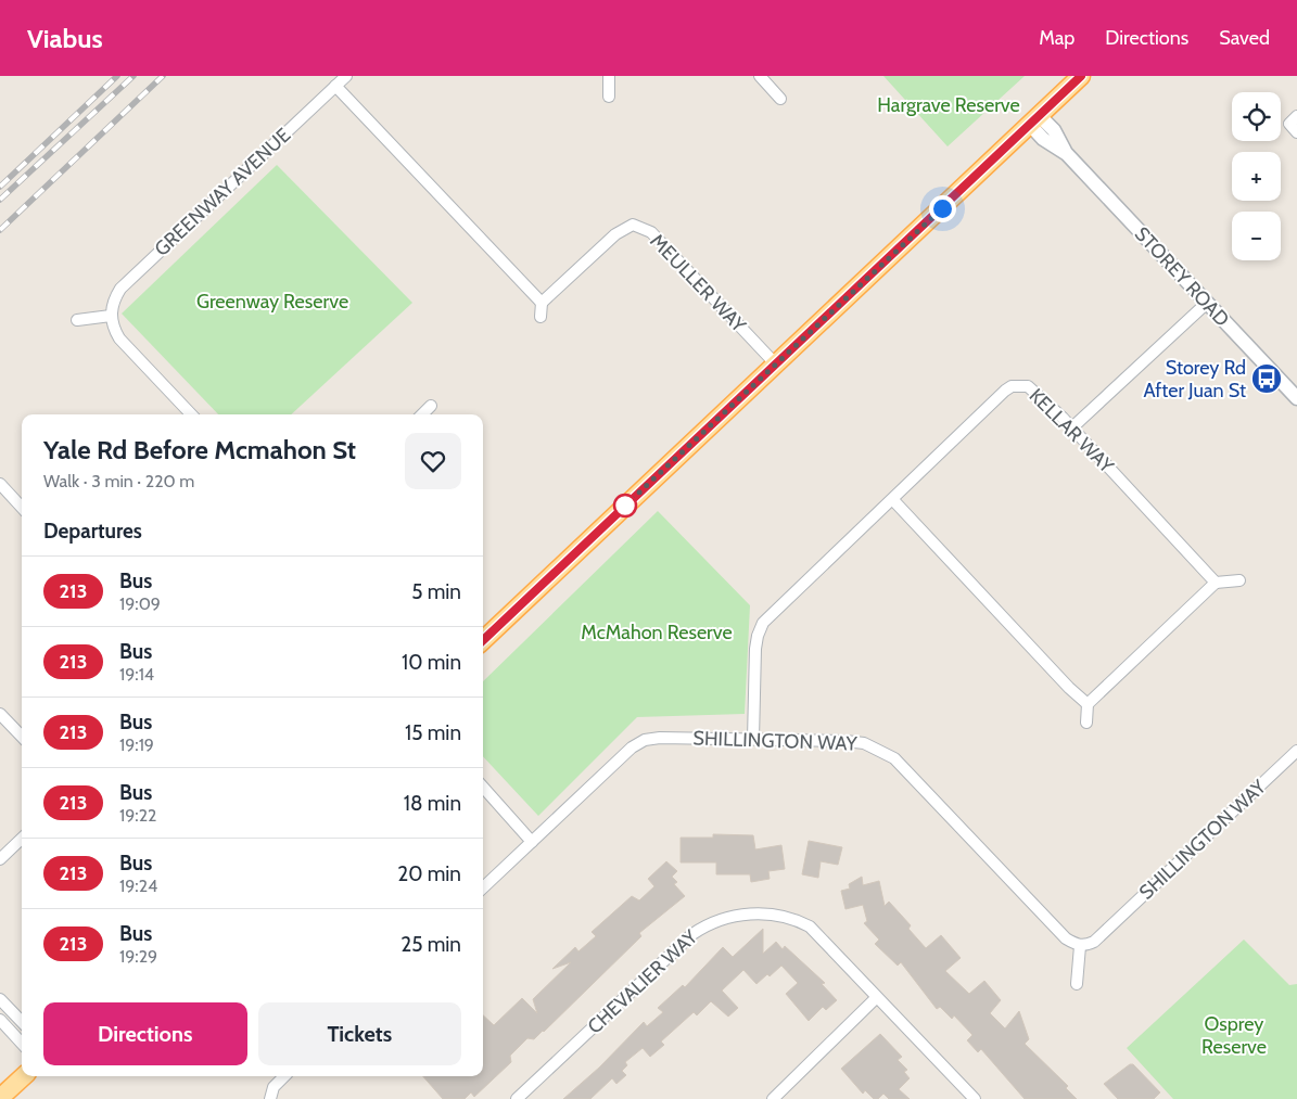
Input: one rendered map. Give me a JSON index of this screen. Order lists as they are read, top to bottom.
{
  "streets": {
    "street": [
      "GREENWAY AVENUE",
      "STOREY ROAD",
      "MEULLER WAY",
      "KELLAR WAY",
      "SHILLINGTON WAY",
      "CHEVALIER WAY"
    ]
  },
  "crossings": [
    ["KELLAR WAY", "SHILLINGTON WAY"]
  ],
  "parks": [
    "Hargrave Reserve",
    "Greenway Reserve",
    "McMahon Reserve",
    "Osprey Reserve"
  ],
  "places": {
    "bus stop": ["Storey Rd After Juan St"]
  },
  "lines": ["bus line 213"],
  "page": {
    "header": "Viabus",
    "nav": ["Map", "Directions", "Saved"],
    "map_buttons": ["+", "−"],
    "heading": [
      ["Yale Rd Before Mcmahon St", "Walk · 3 min · 220 m"],
      "Departures"
    ],
    "list": [
      {
        "mark": "213",
        "name": "Bus",
        "note": "19:09",
        "value": "5 min"
      },
      {
        "mark": "213",
        "name": "Bus",
        "note": "19:14",
        "value": "10 min"
      },
      {
        "mark": "213",
        "name": "Bus",
        "note": "19:19",
        "value": "15 min"
      },
      {
        "mark": "213",
        "name": "Bus",
        "note": "19:22",
        "value": "18 min"
      },
      {
        "mark": "213",
        "name": "Bus",
        "note": "19:24",
        "value": "20 min"
      },
      {
        "mark": "213",
        "name": "Bus",
        "note": "19:29",
        "value": "25 min"
      }
    ],
    "buttons": ["Directions", "Tickets"]
  }
}
